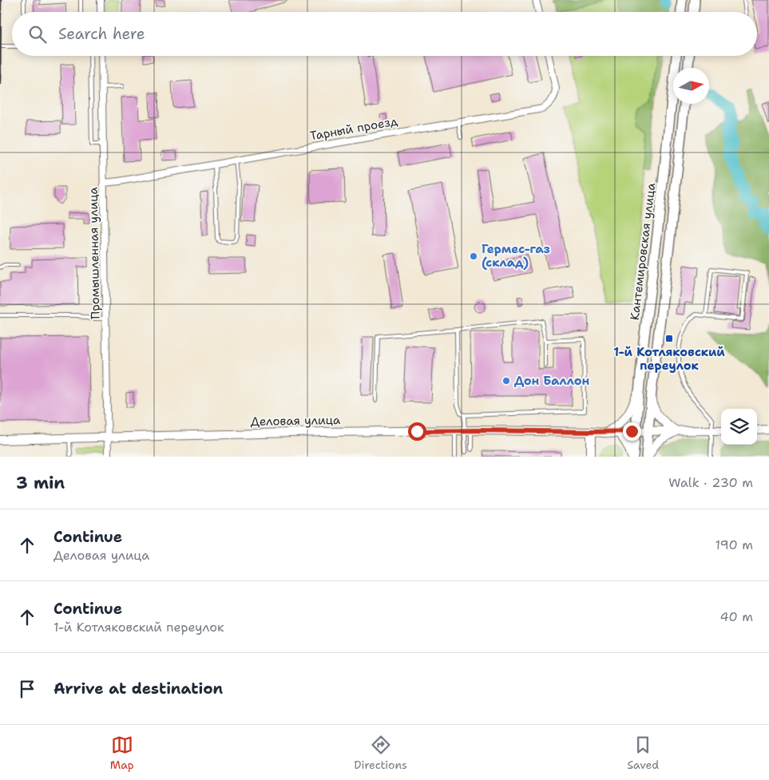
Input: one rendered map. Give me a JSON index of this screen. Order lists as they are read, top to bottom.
{
  "streets": {
    "main road": ["Кантемировская улица"],
    "street": ["Тарный проезд", "Промышленная улица", "Деловая улица"]
  },
  "crossings": [
    ["Тарный проезд", "Промышленная улица"],
    ["Промышленная улица", "Деловая улица"]
  ],
  "places": {
    "other": ["Гермес-газ (склад)", "Дон Баллон"],
    "transit": ["1-й Котляковский переулок"]
  },
  "north": "right",
  "page": {
    "search": "Search here",
    "heading": ["3 min", "Walk · 230 m"],
    "list": [
      ["Continue", "Деловая улица", "190 m"],
      ["Continue", "1-й Котляковский переулок", "40 m"],
      "Arrive at destination"
    ],
    "nav": ["Map", "Directions", "Saved"]
  }
}
